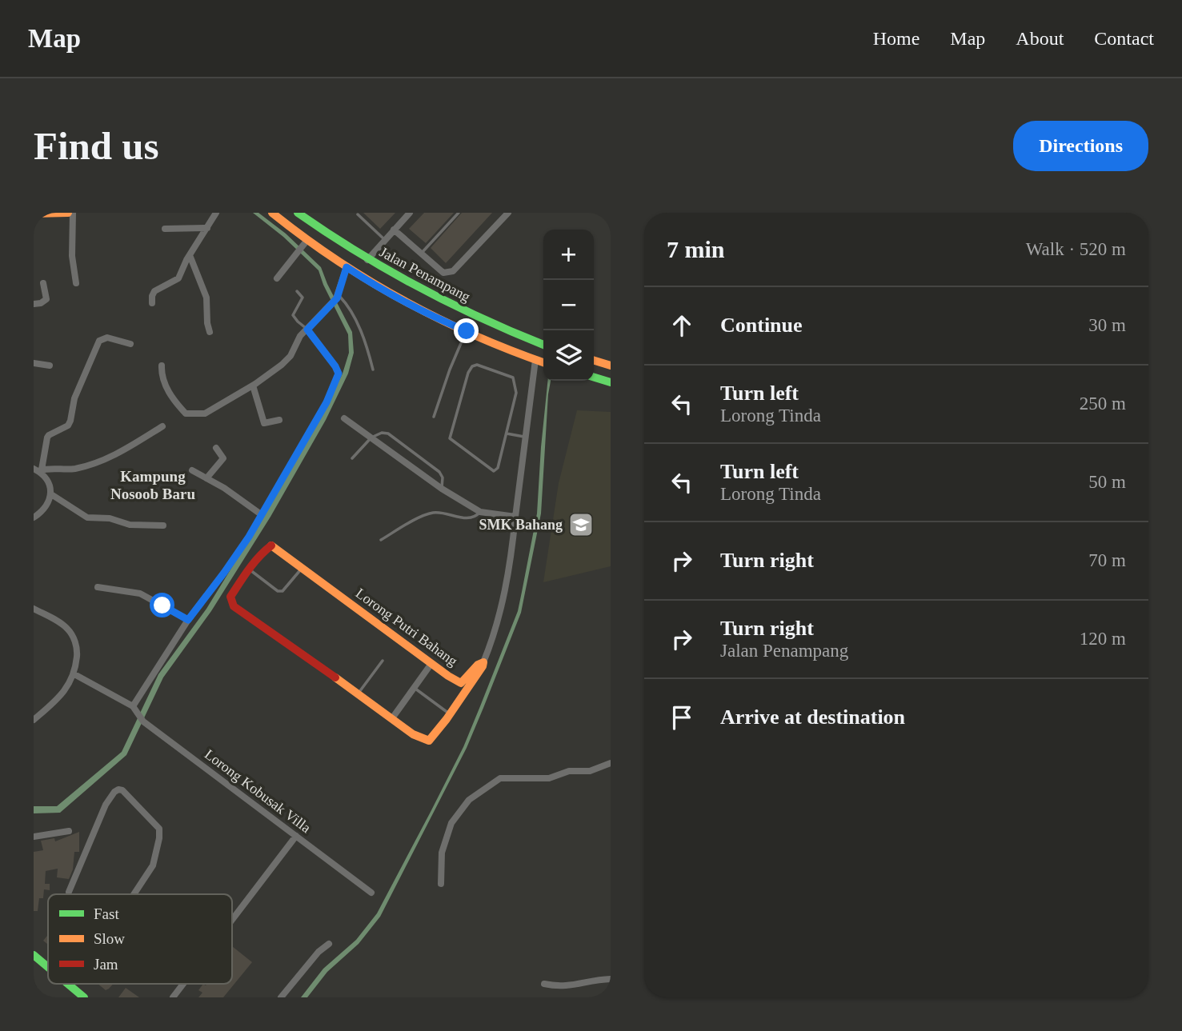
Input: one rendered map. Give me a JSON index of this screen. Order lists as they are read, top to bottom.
{
  "streets": {
    "main road": ["Jalan Penampang", "Lorong Putri Bahang"],
    "street": ["Lorong Kobusak Villa"]
  },
  "districts": ["Kampung Nosoob Baru"],
  "places": {
    "school or university": ["SMK Bahang"]
  },
  "legend": ["Fast", "Slow", "Jam"],
  "page": {
    "header": "Map",
    "nav": [
      "Home",
      "Map",
      "About",
      "Contact"
    ],
    "buttons": "Directions",
    "title": "Find us",
    "heading": ["7 min", "Walk · 520 m"],
    "map_buttons": ["+", "−"],
    "list": [
      ["Continue", "30 m"],
      ["Turn left", "Lorong Tinda", "250 m"],
      ["Turn left", "Lorong Tinda", "50 m"],
      ["Turn right", "70 m"],
      ["Turn right", "Jalan Penampang", "120 m"],
      "Arrive at destination"
    ]
  }
}
